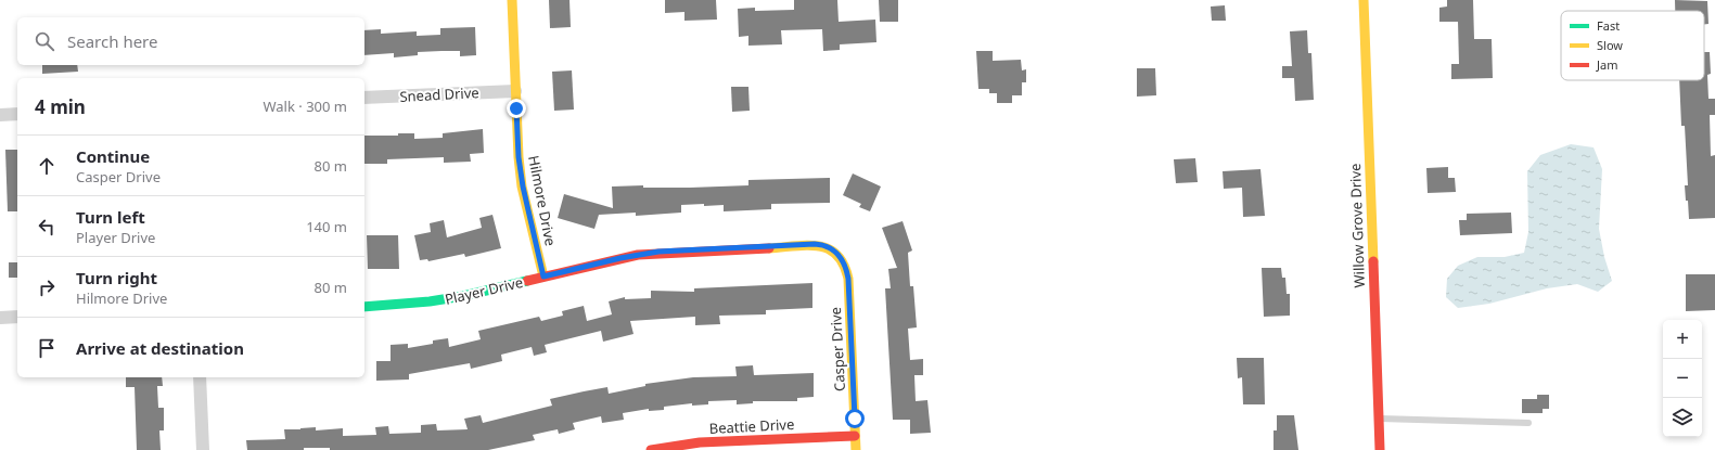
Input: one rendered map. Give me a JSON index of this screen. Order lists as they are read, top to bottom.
{
  "streets": {
    "street": [
      "Snead Drive",
      "Hilmore Drive",
      "Willow Grove Drive",
      "Player Drive",
      "Casper Drive",
      "Beattie Drive"
    ]
  },
  "crossings": [
    ["Snead Drive", "Hilmore Drive"],
    ["Hilmore Drive", "Player Drive"],
    ["Player Drive", "Casper Drive"],
    ["Casper Drive", "Beattie Drive"]
  ],
  "legend": ["Fast", "Slow", "Jam"],
  "page": {
    "search": "Search here",
    "heading": ["4 min", "Walk · 300 m"],
    "list": [
      ["Continue", "Casper Drive", "80 m"],
      ["Turn left", "Player Drive", "140 m"],
      ["Turn right", "Hilmore Drive", "80 m"],
      "Arrive at destination"
    ],
    "map_buttons": ["+", "−"]
  }
}
